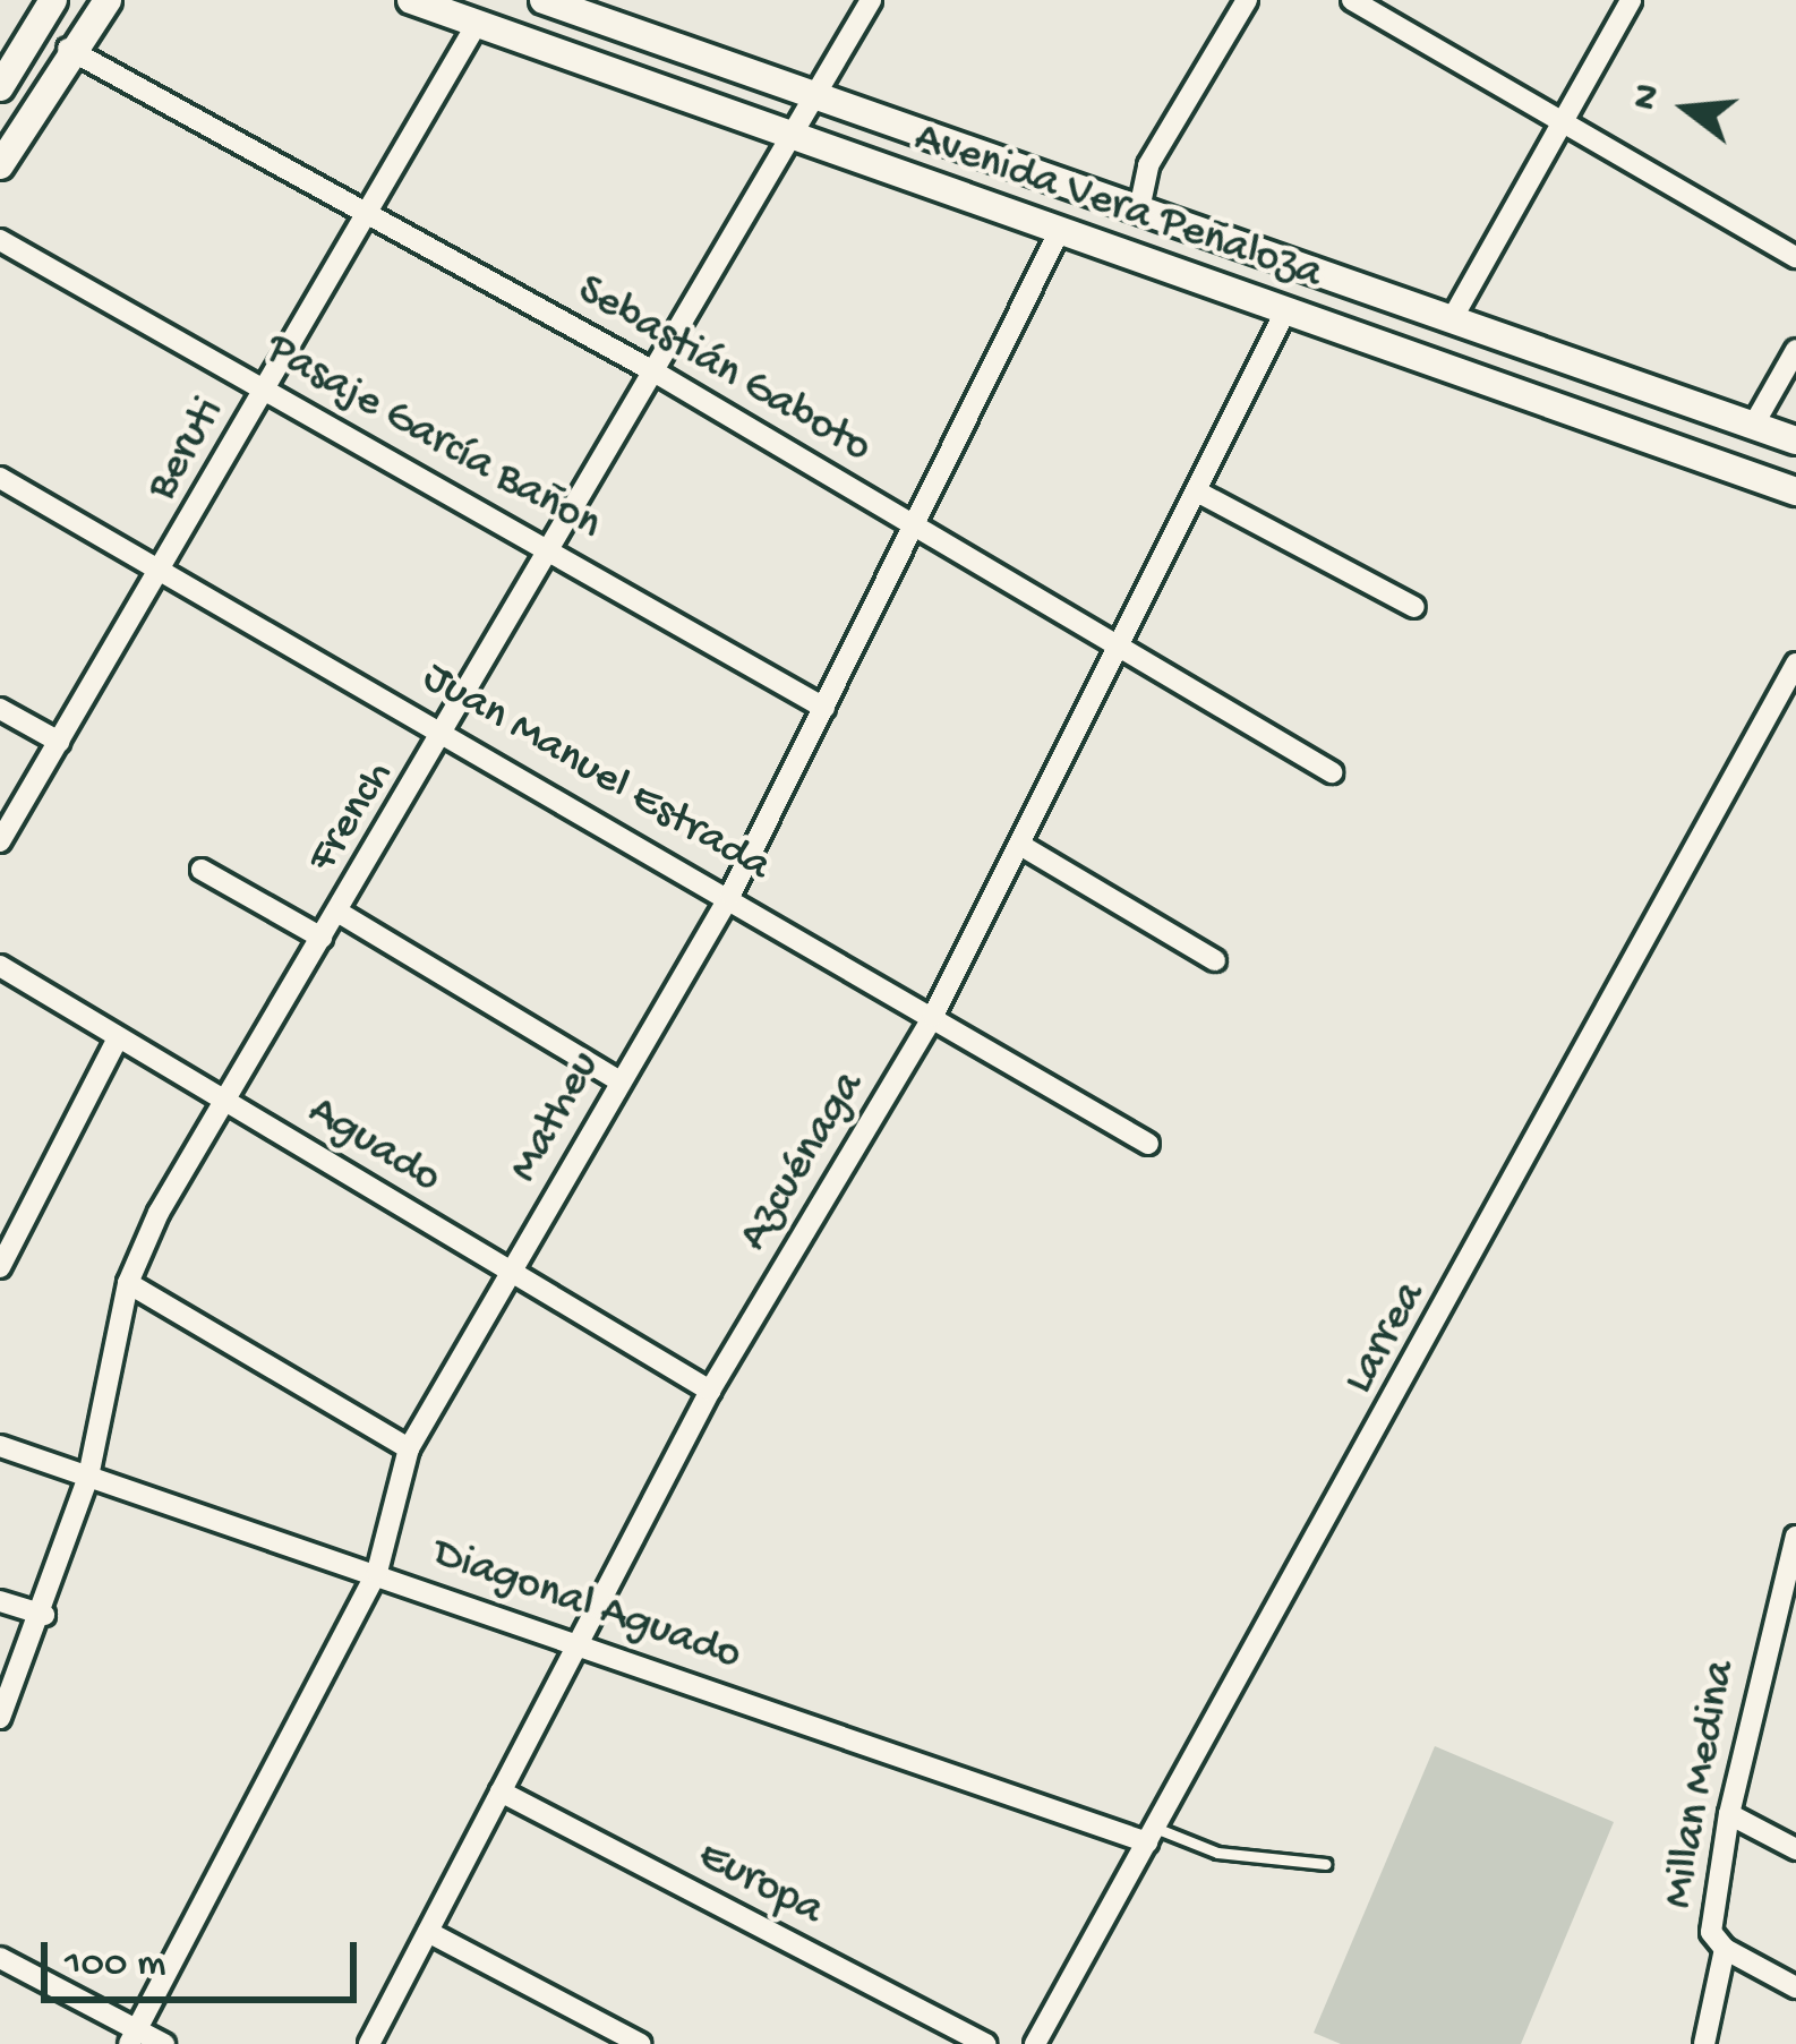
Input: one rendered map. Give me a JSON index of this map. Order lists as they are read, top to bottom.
{
  "streets": {
    "main road": ["Avenida Vera Peñaloza"],
    "street": [
      "Sebastián Gaboto",
      "Pasaje García Bañon",
      "Beruti",
      "Juan Manuel Estrada",
      "French",
      "Matheu",
      "Aguado",
      "Azcuénaga",
      "Larrea",
      "Diagonal Aguado",
      "Millan Medina",
      "Europa"
    ]
  },
  "crossings": [
    ["Avenida Vera Peñaloza", "Beruti"],
    ["Avenida Vera Peñaloza", "French"],
    ["Avenida Vera Peñaloza", "Matheu"],
    ["Avenida Vera Peñaloza", "Azcuénaga"],
    ["Sebastián Gaboto", "Beruti"],
    ["Sebastián Gaboto", "French"],
    ["Sebastián Gaboto", "Matheu"],
    ["Sebastián Gaboto", "Azcuénaga"],
    ["Pasaje García Bañon", "Beruti"],
    ["Pasaje García Bañon", "French"],
    ["Pasaje García Bañon", "Matheu"],
    ["Beruti", "Juan Manuel Estrada"],
    ["Juan Manuel Estrada", "French"],
    ["Juan Manuel Estrada", "Matheu"],
    ["Juan Manuel Estrada", "Azcuénaga"],
    ["French", "Aguado"],
    ["French", "Diagonal Aguado"],
    ["Matheu", "Aguado"],
    ["Matheu", "Diagonal Aguado"],
    ["Aguado", "Azcuénaga"],
    ["Azcuénaga", "Diagonal Aguado"],
    ["Azcuénaga", "Europa"],
    ["Larrea", "Diagonal Aguado"]
  ],
  "scale_bar": "100 m",
  "north": "left"
}
